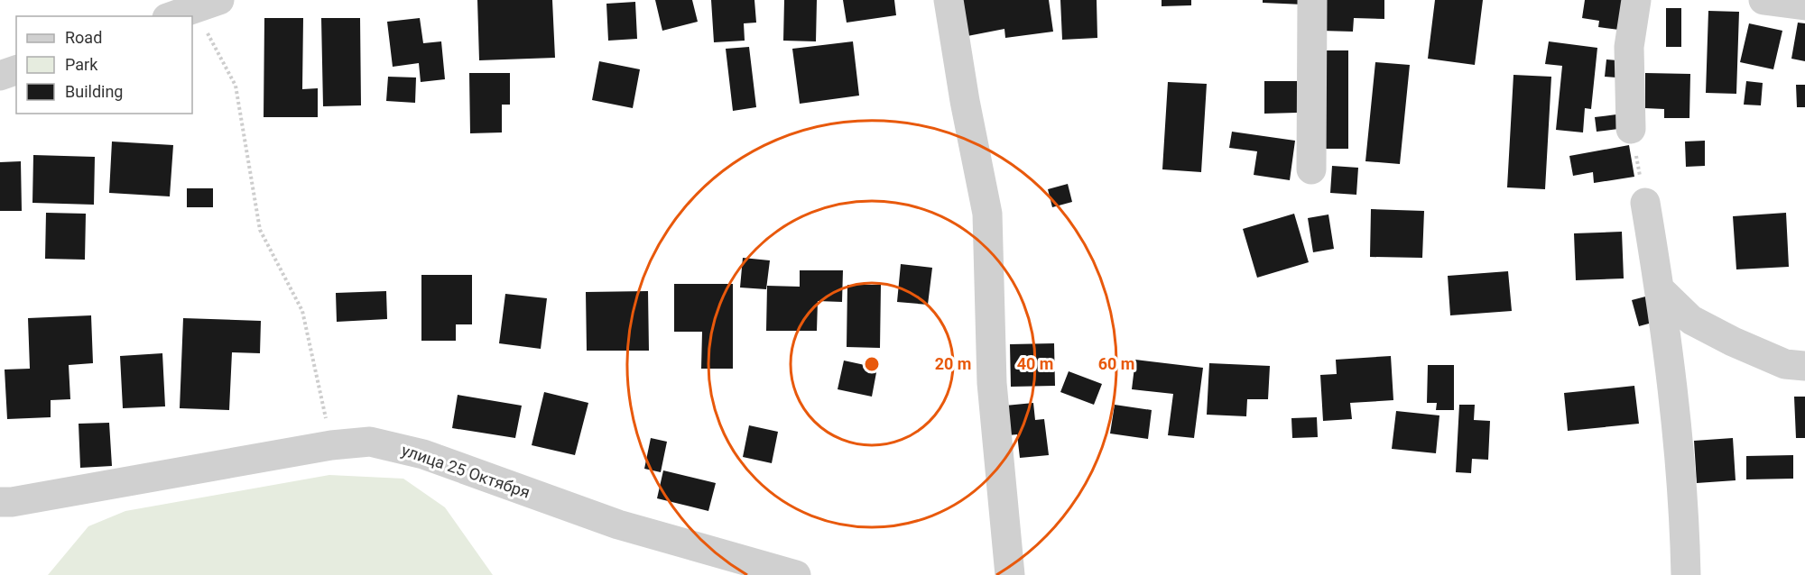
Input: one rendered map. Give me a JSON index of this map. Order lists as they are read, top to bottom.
{
  "streets": {
    "street": ["улица 25 Октября"]
  },
  "legend": ["Road", "Park", "Building"],
  "rings": ["20 m", "40 m", "60 m"]
}
